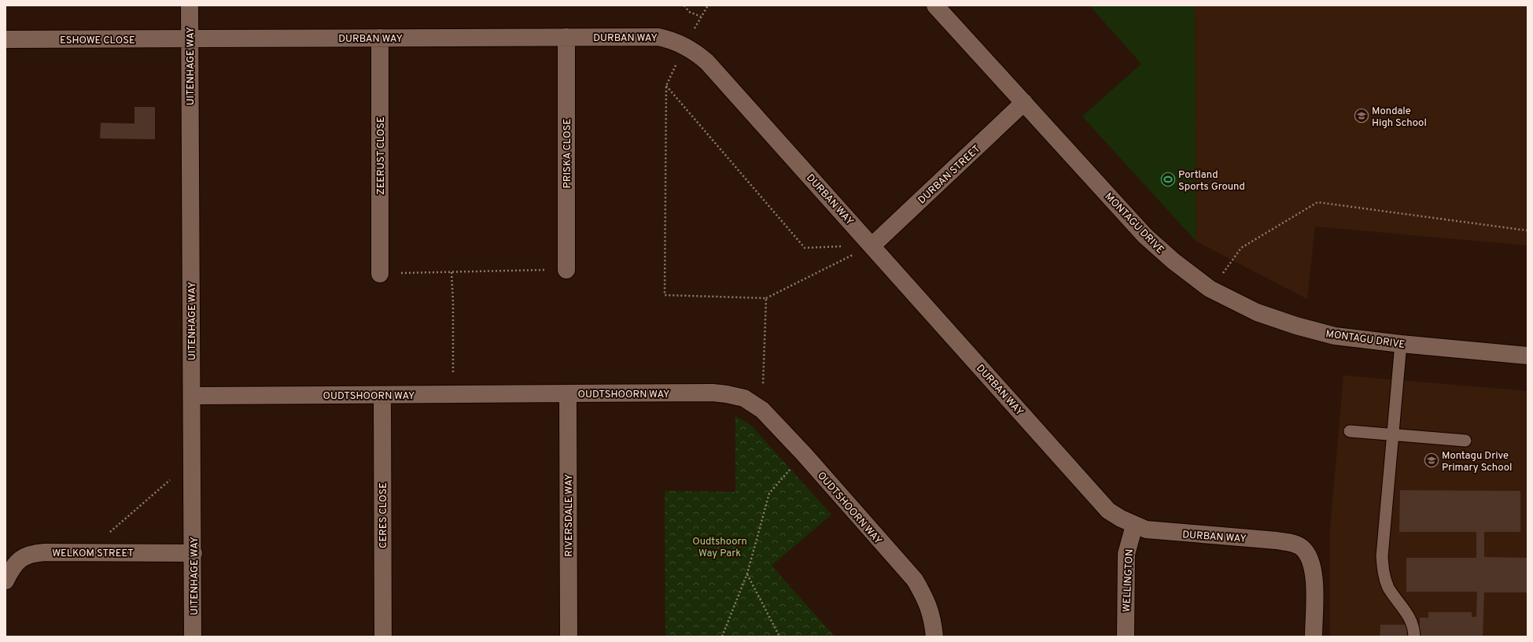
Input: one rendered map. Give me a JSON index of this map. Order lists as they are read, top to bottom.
{
  "streets": {
    "street": [
      "DURBAN WAY",
      "ESHOWE CLOSE",
      "UITENHAGE WAY",
      "PRISKA CLOSE",
      "ZEERUST CLOSE",
      "DURBAN STREET",
      "MONTAGU DRIVE",
      "OUDTSHOORN WAY",
      "CERES CLOSE",
      "RIVERSDALE WAY",
      "WELKOM STREET",
      "WELLINGTON"
    ]
  },
  "crossings": [
    ["DURBAN WAY", "ESHOWE CLOSE"],
    ["DURBAN WAY", "UITENHAGE WAY"],
    ["DURBAN WAY", "PRISKA CLOSE"],
    ["DURBAN WAY", "ZEERUST CLOSE"],
    ["DURBAN WAY", "DURBAN STREET"],
    ["DURBAN WAY", "WELLINGTON"],
    ["ESHOWE CLOSE", "UITENHAGE WAY"],
    ["UITENHAGE WAY", "OUDTSHOORN WAY"],
    ["UITENHAGE WAY", "WELKOM STREET"],
    ["DURBAN STREET", "MONTAGU DRIVE"],
    ["OUDTSHOORN WAY", "CERES CLOSE"],
    ["OUDTSHOORN WAY", "RIVERSDALE WAY"]
  ],
  "parks": ["Oudtshoorn Way Park"],
  "places": {
    "school or university": ["Mondale High School", "Montagu Drive Primary School"],
    "sports": ["Portland Sports Ground"]
  }
}
